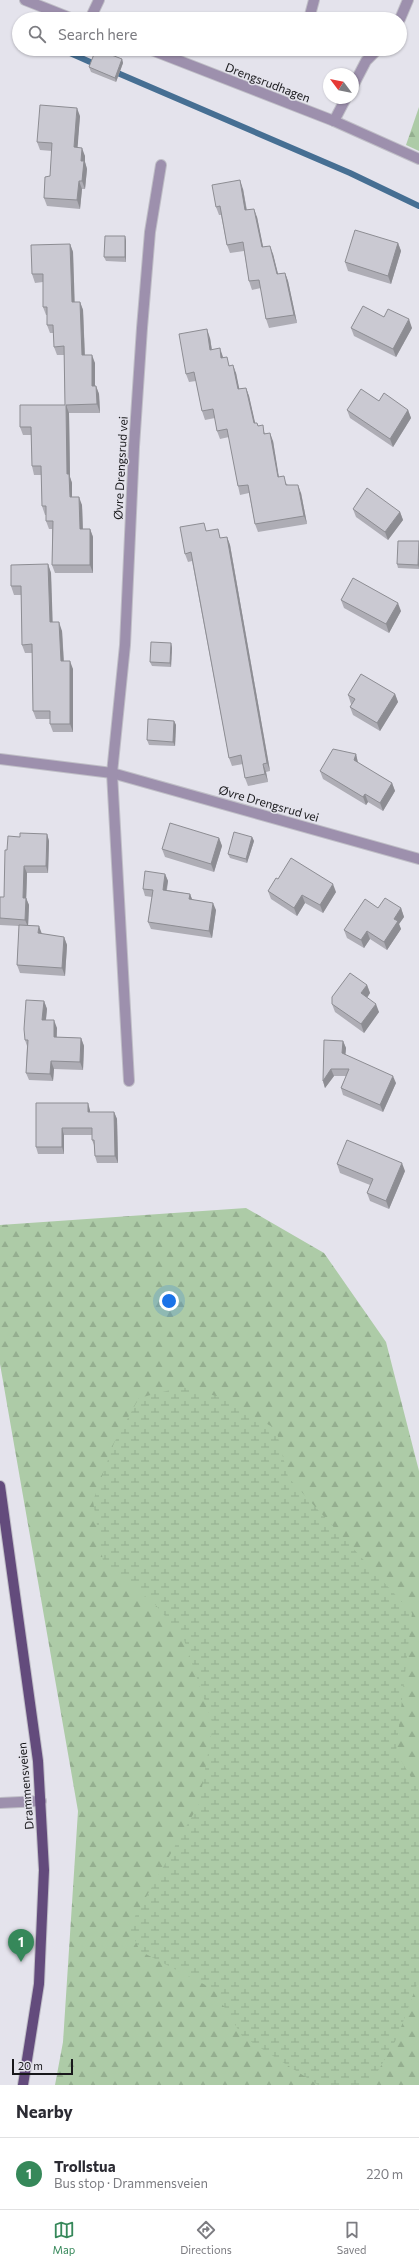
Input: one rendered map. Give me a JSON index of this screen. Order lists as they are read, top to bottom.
{
  "streets": {
    "main road": ["Drammensveien"],
    "street": ["Drengsrudhagen", "Øvre Drengsrud vei"]
  },
  "scale_bar": "20 m",
  "north": "top left",
  "page": {
    "search": "Search here",
    "pins": "1",
    "scale": "20 m",
    "heading": "Nearby",
    "list": [
      {
        "mark": "1",
        "name": "Trollstua",
        "note": "Bus stop · Drammensveien",
        "value": "220 m"
      }
    ],
    "nav": ["Map", "Directions", "Saved"]
  }
}
